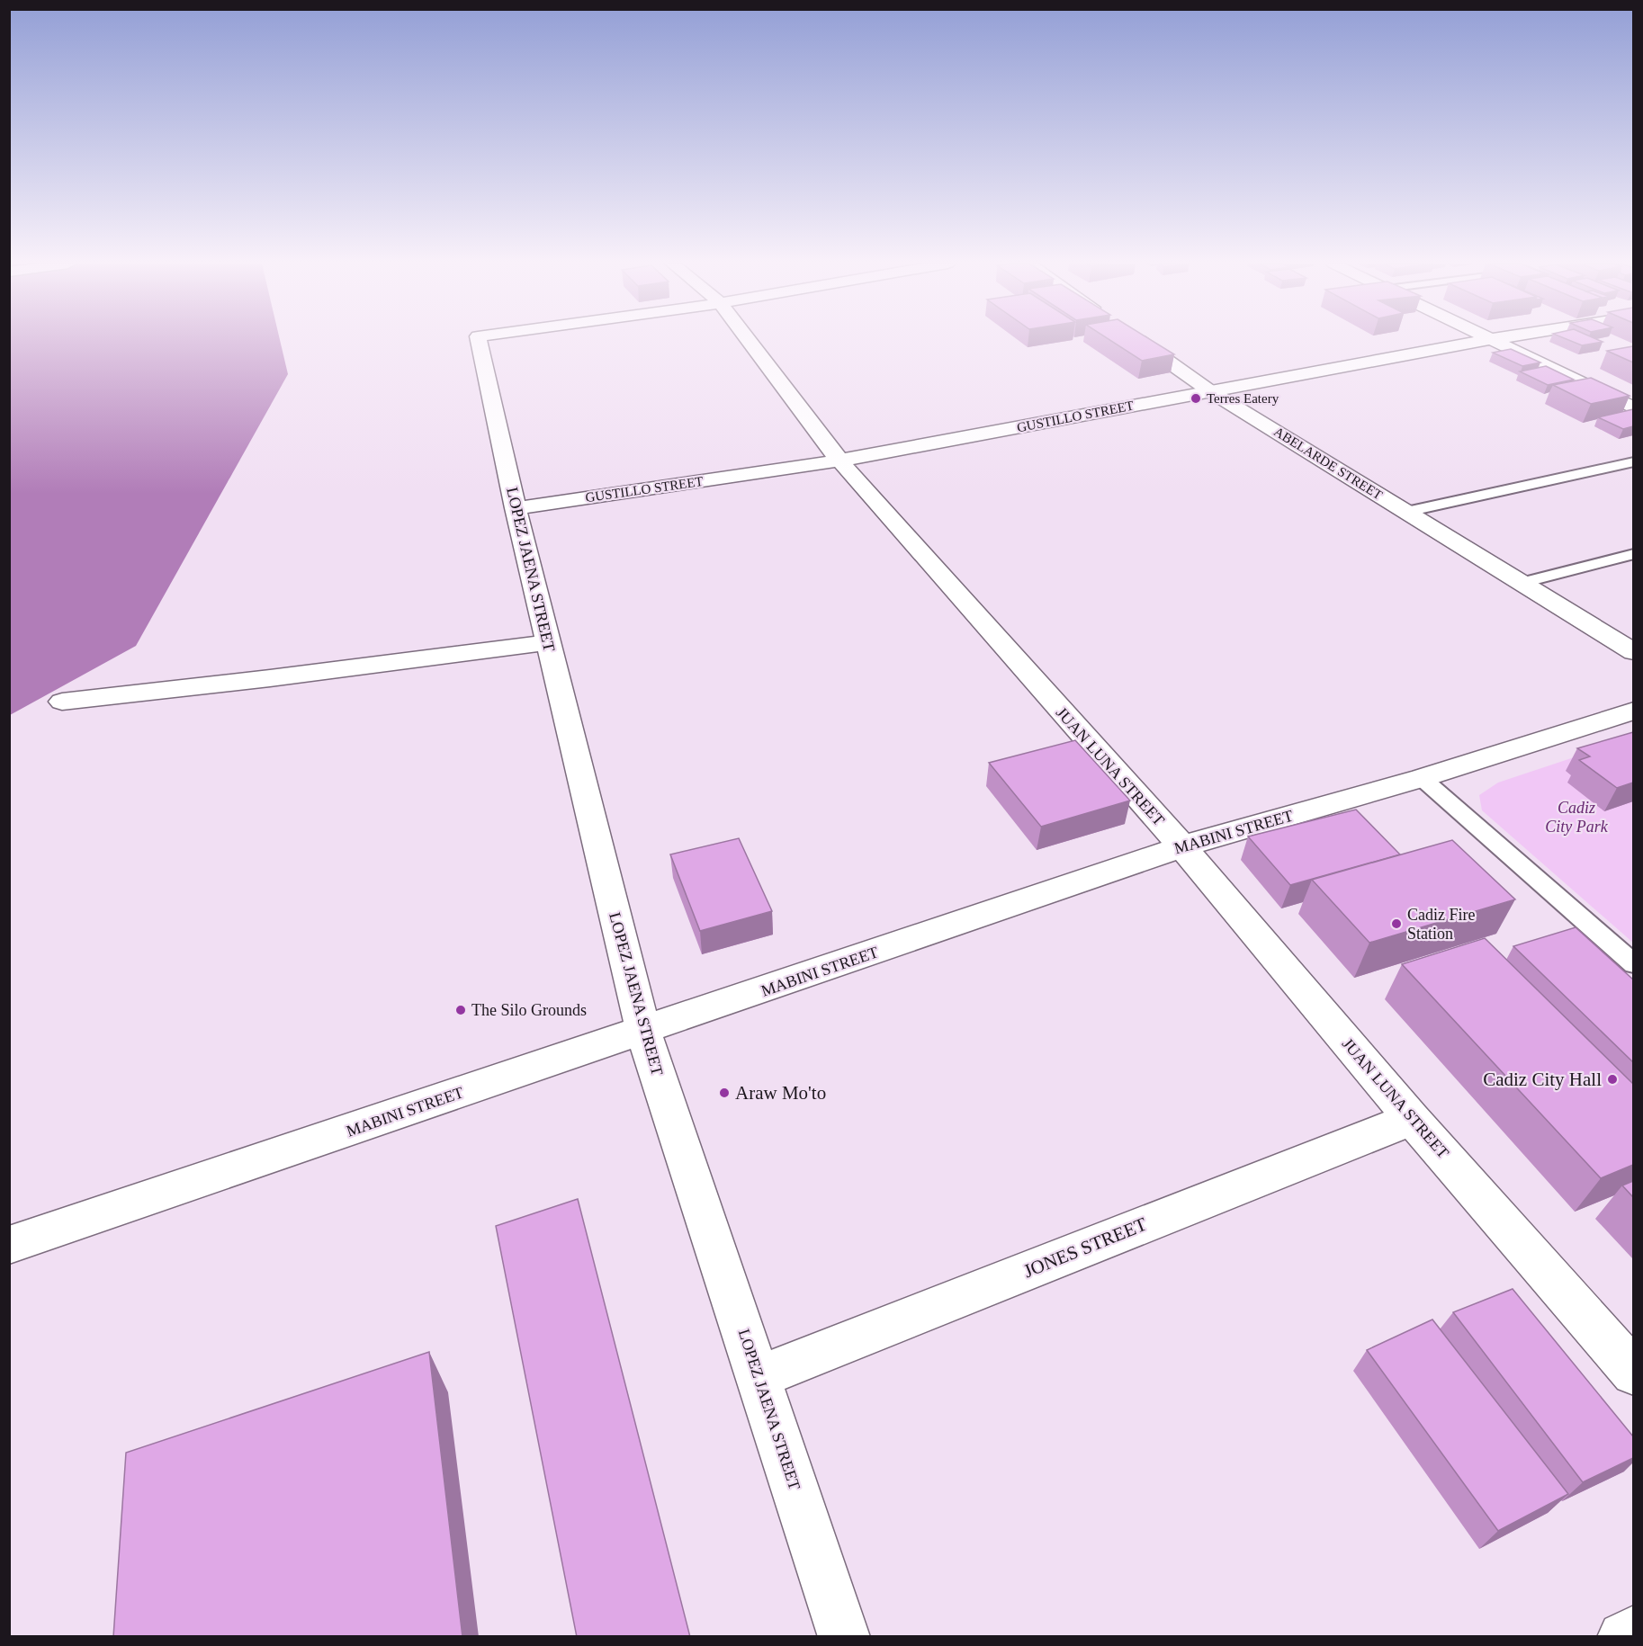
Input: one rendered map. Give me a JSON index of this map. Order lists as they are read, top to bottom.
{
  "streets": {
    "street": [
      "GUSTILLO STREET",
      "ABELARDE STREET",
      "LOPEZ JAENA STREET",
      "JUAN LUNA STREET",
      "MABINI STREET",
      "JONES STREET"
    ]
  },
  "crossings": [
    ["GUSTILLO STREET", "ABELARDE STREET"],
    ["GUSTILLO STREET", "LOPEZ JAENA STREET"],
    ["GUSTILLO STREET", "JUAN LUNA STREET"],
    ["LOPEZ JAENA STREET", "MABINI STREET"],
    ["LOPEZ JAENA STREET", "JONES STREET"],
    ["JUAN LUNA STREET", "MABINI STREET"],
    ["JUAN LUNA STREET", "JONES STREET"]
  ],
  "parks": ["Cadiz City Park"],
  "places": [
    "Terres Eatery",
    "Cadiz Fire Station",
    "The Silo Grounds",
    "Cadiz City Hall",
    "Araw Mo'to"
  ]
}
